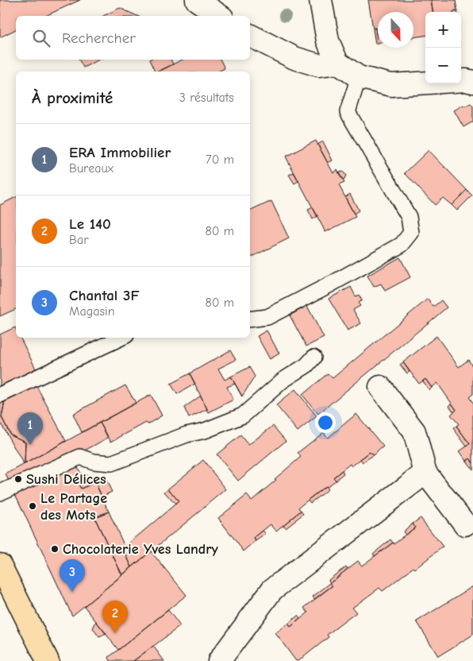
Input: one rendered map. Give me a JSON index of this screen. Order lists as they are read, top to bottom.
{
  "places": ["Sushi Délices", "Le Partage des Mots", "Chocolaterie Yves Landry"],
  "north": "bottom",
  "page": {
    "map_buttons": ["+", "−"],
    "search": "Rechercher",
    "heading": ["À proximité", "3 résultats"],
    "list": [
      {
        "mark": "1",
        "name": "ERA Immobilier",
        "note": "Bureaux",
        "value": "70 m"
      },
      {
        "mark": "2",
        "name": "Le 140",
        "note": "Bar",
        "value": "80 m"
      },
      {
        "mark": "3",
        "name": "Chantal 3F",
        "note": "Magasin",
        "value": "80 m"
      }
    ],
    "pins": ["1", "3", "2"]
  }
}
